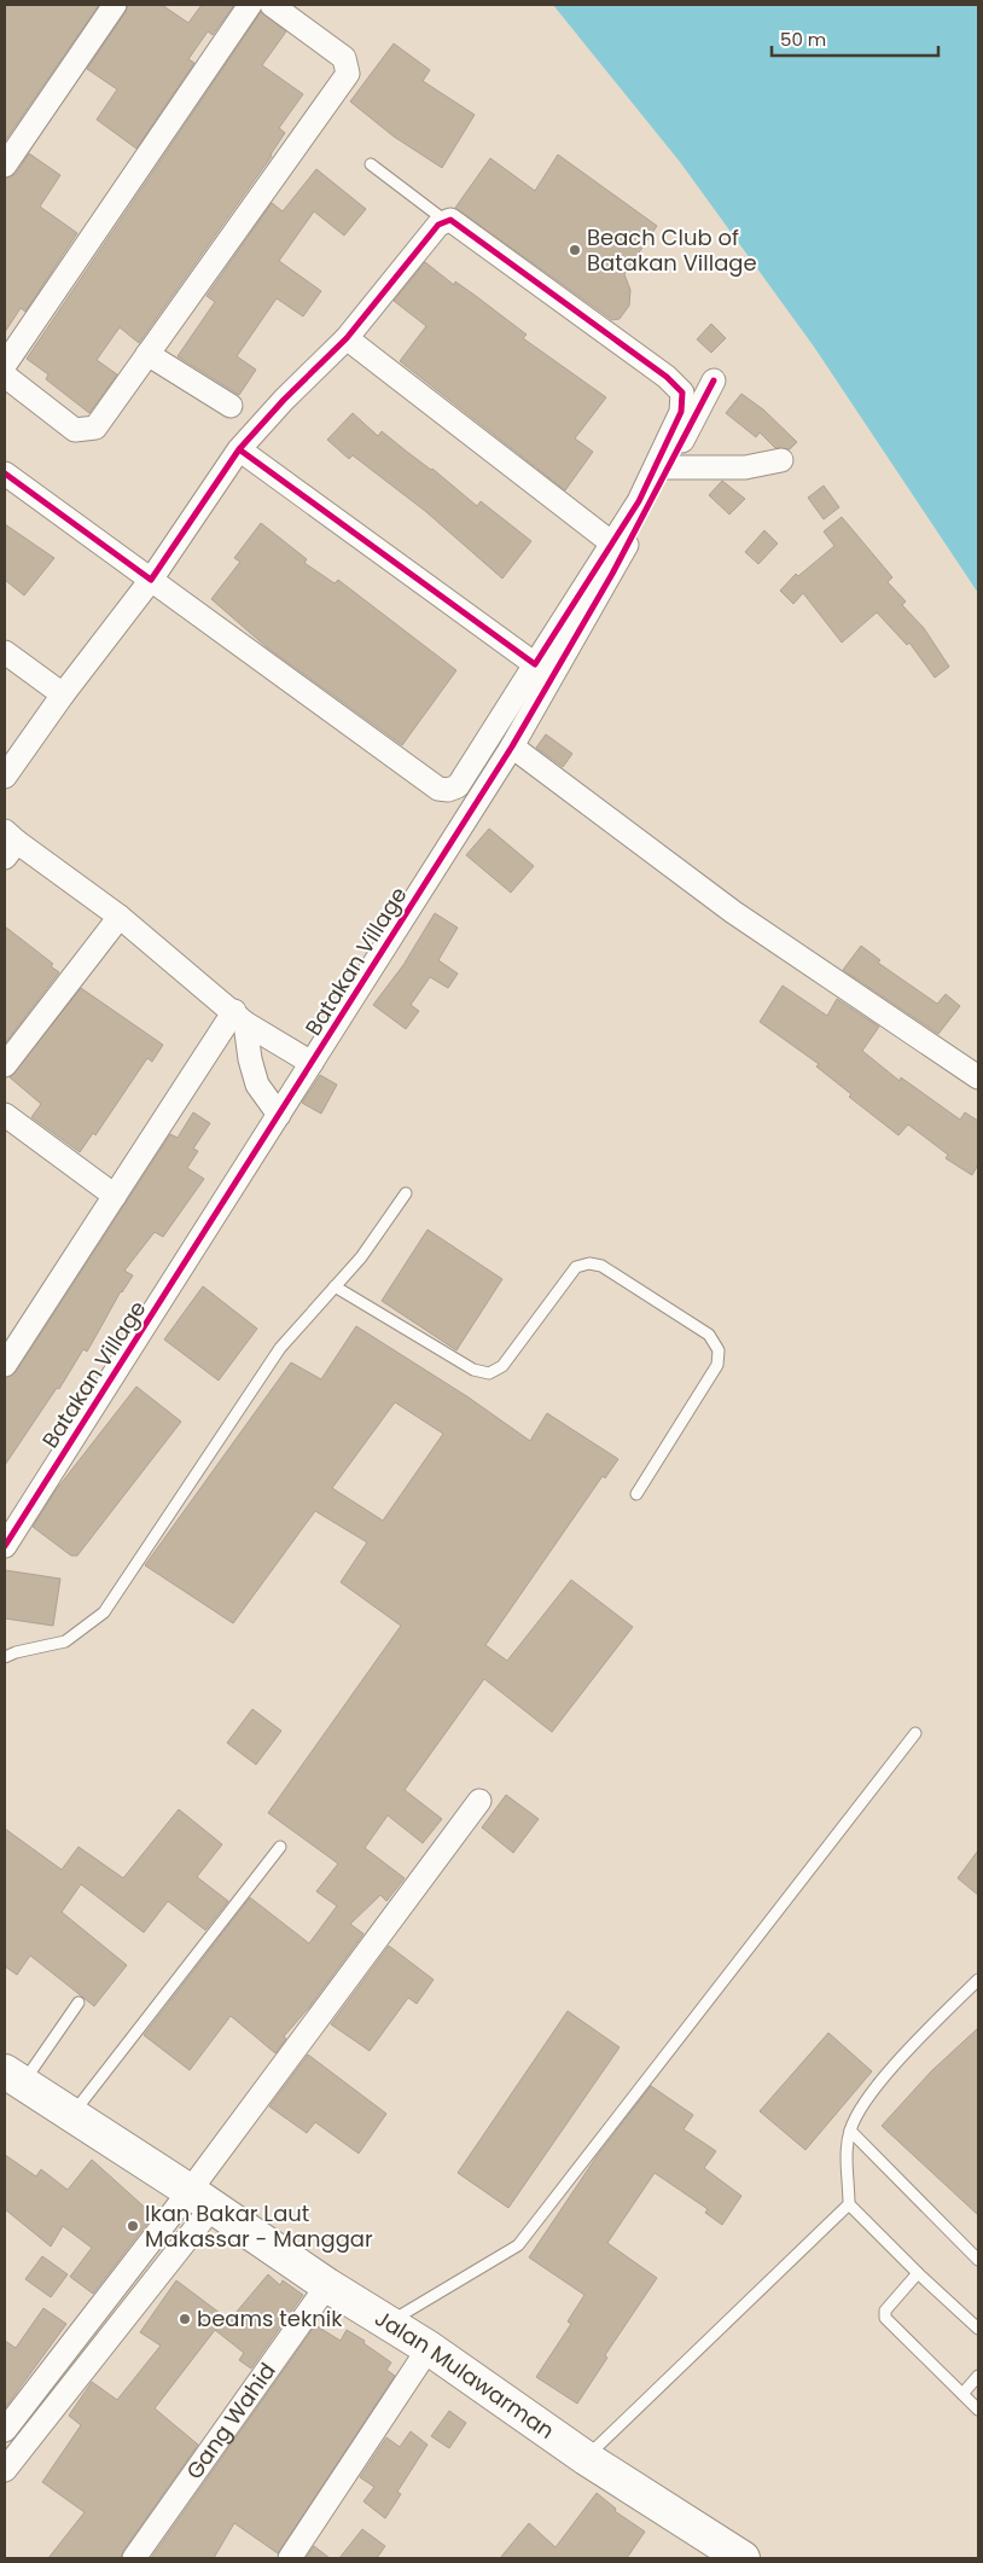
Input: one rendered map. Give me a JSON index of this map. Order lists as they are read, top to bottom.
{
  "streets": {
    "main road": ["Jalan Mulawarman"],
    "street": ["Batakan Village", "Gang Wahid"]
  },
  "crossings": [
    ["Jalan Mulawarman", "Gang Wahid"]
  ],
  "places": ["Beach Club of Batakan Village", "Ikan Bakar Laut Makassar - Manggar", "beams teknik"],
  "scale_bar": "50 m"
}
